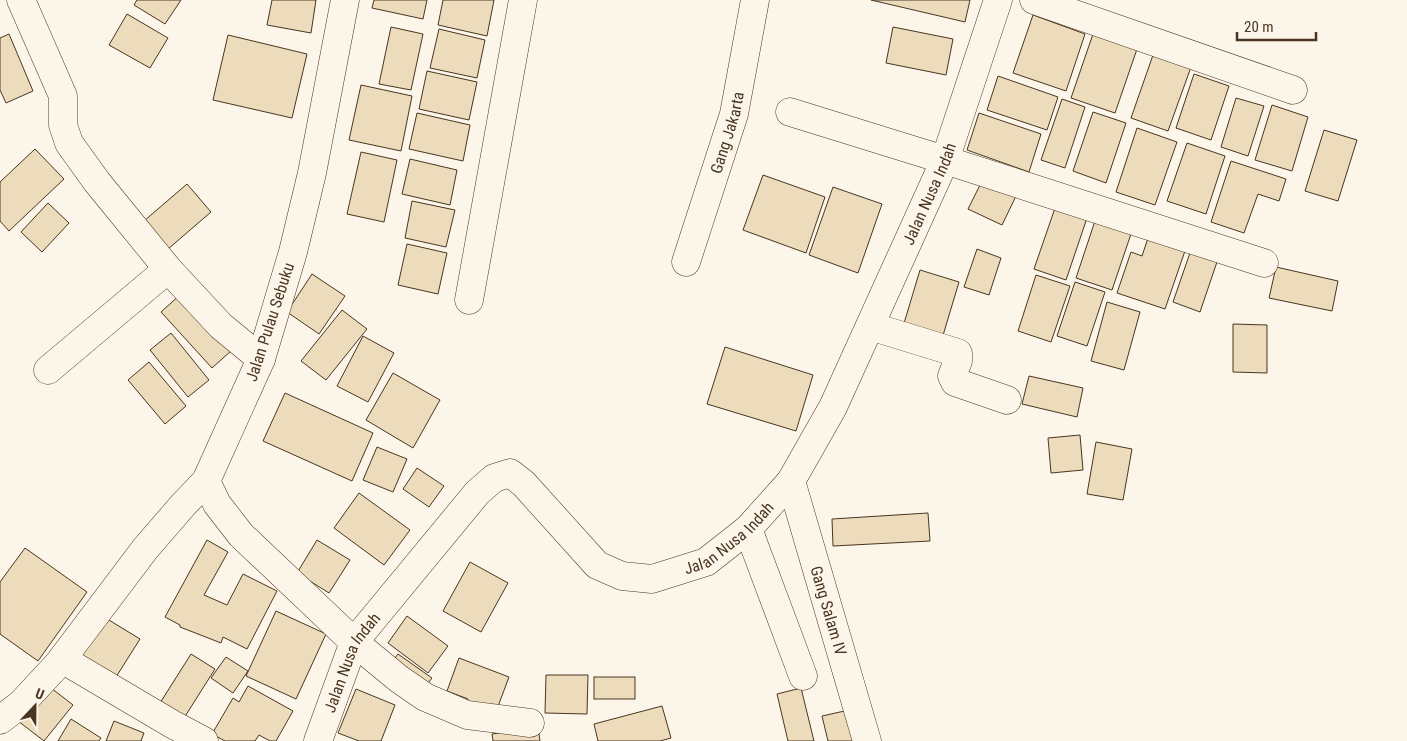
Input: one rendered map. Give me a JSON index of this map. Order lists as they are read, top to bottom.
{
  "streets": {
    "street": [
      "Gang Jakarta",
      "Jalan Nusa Indah",
      "Jalan Pulau Sebuku",
      "Gang Salam IV"
    ]
  },
  "crossings": [
    ["Jalan Nusa Indah", "Gang Salam IV"]
  ],
  "scale_bar": "20 m",
  "north": "top"
}
